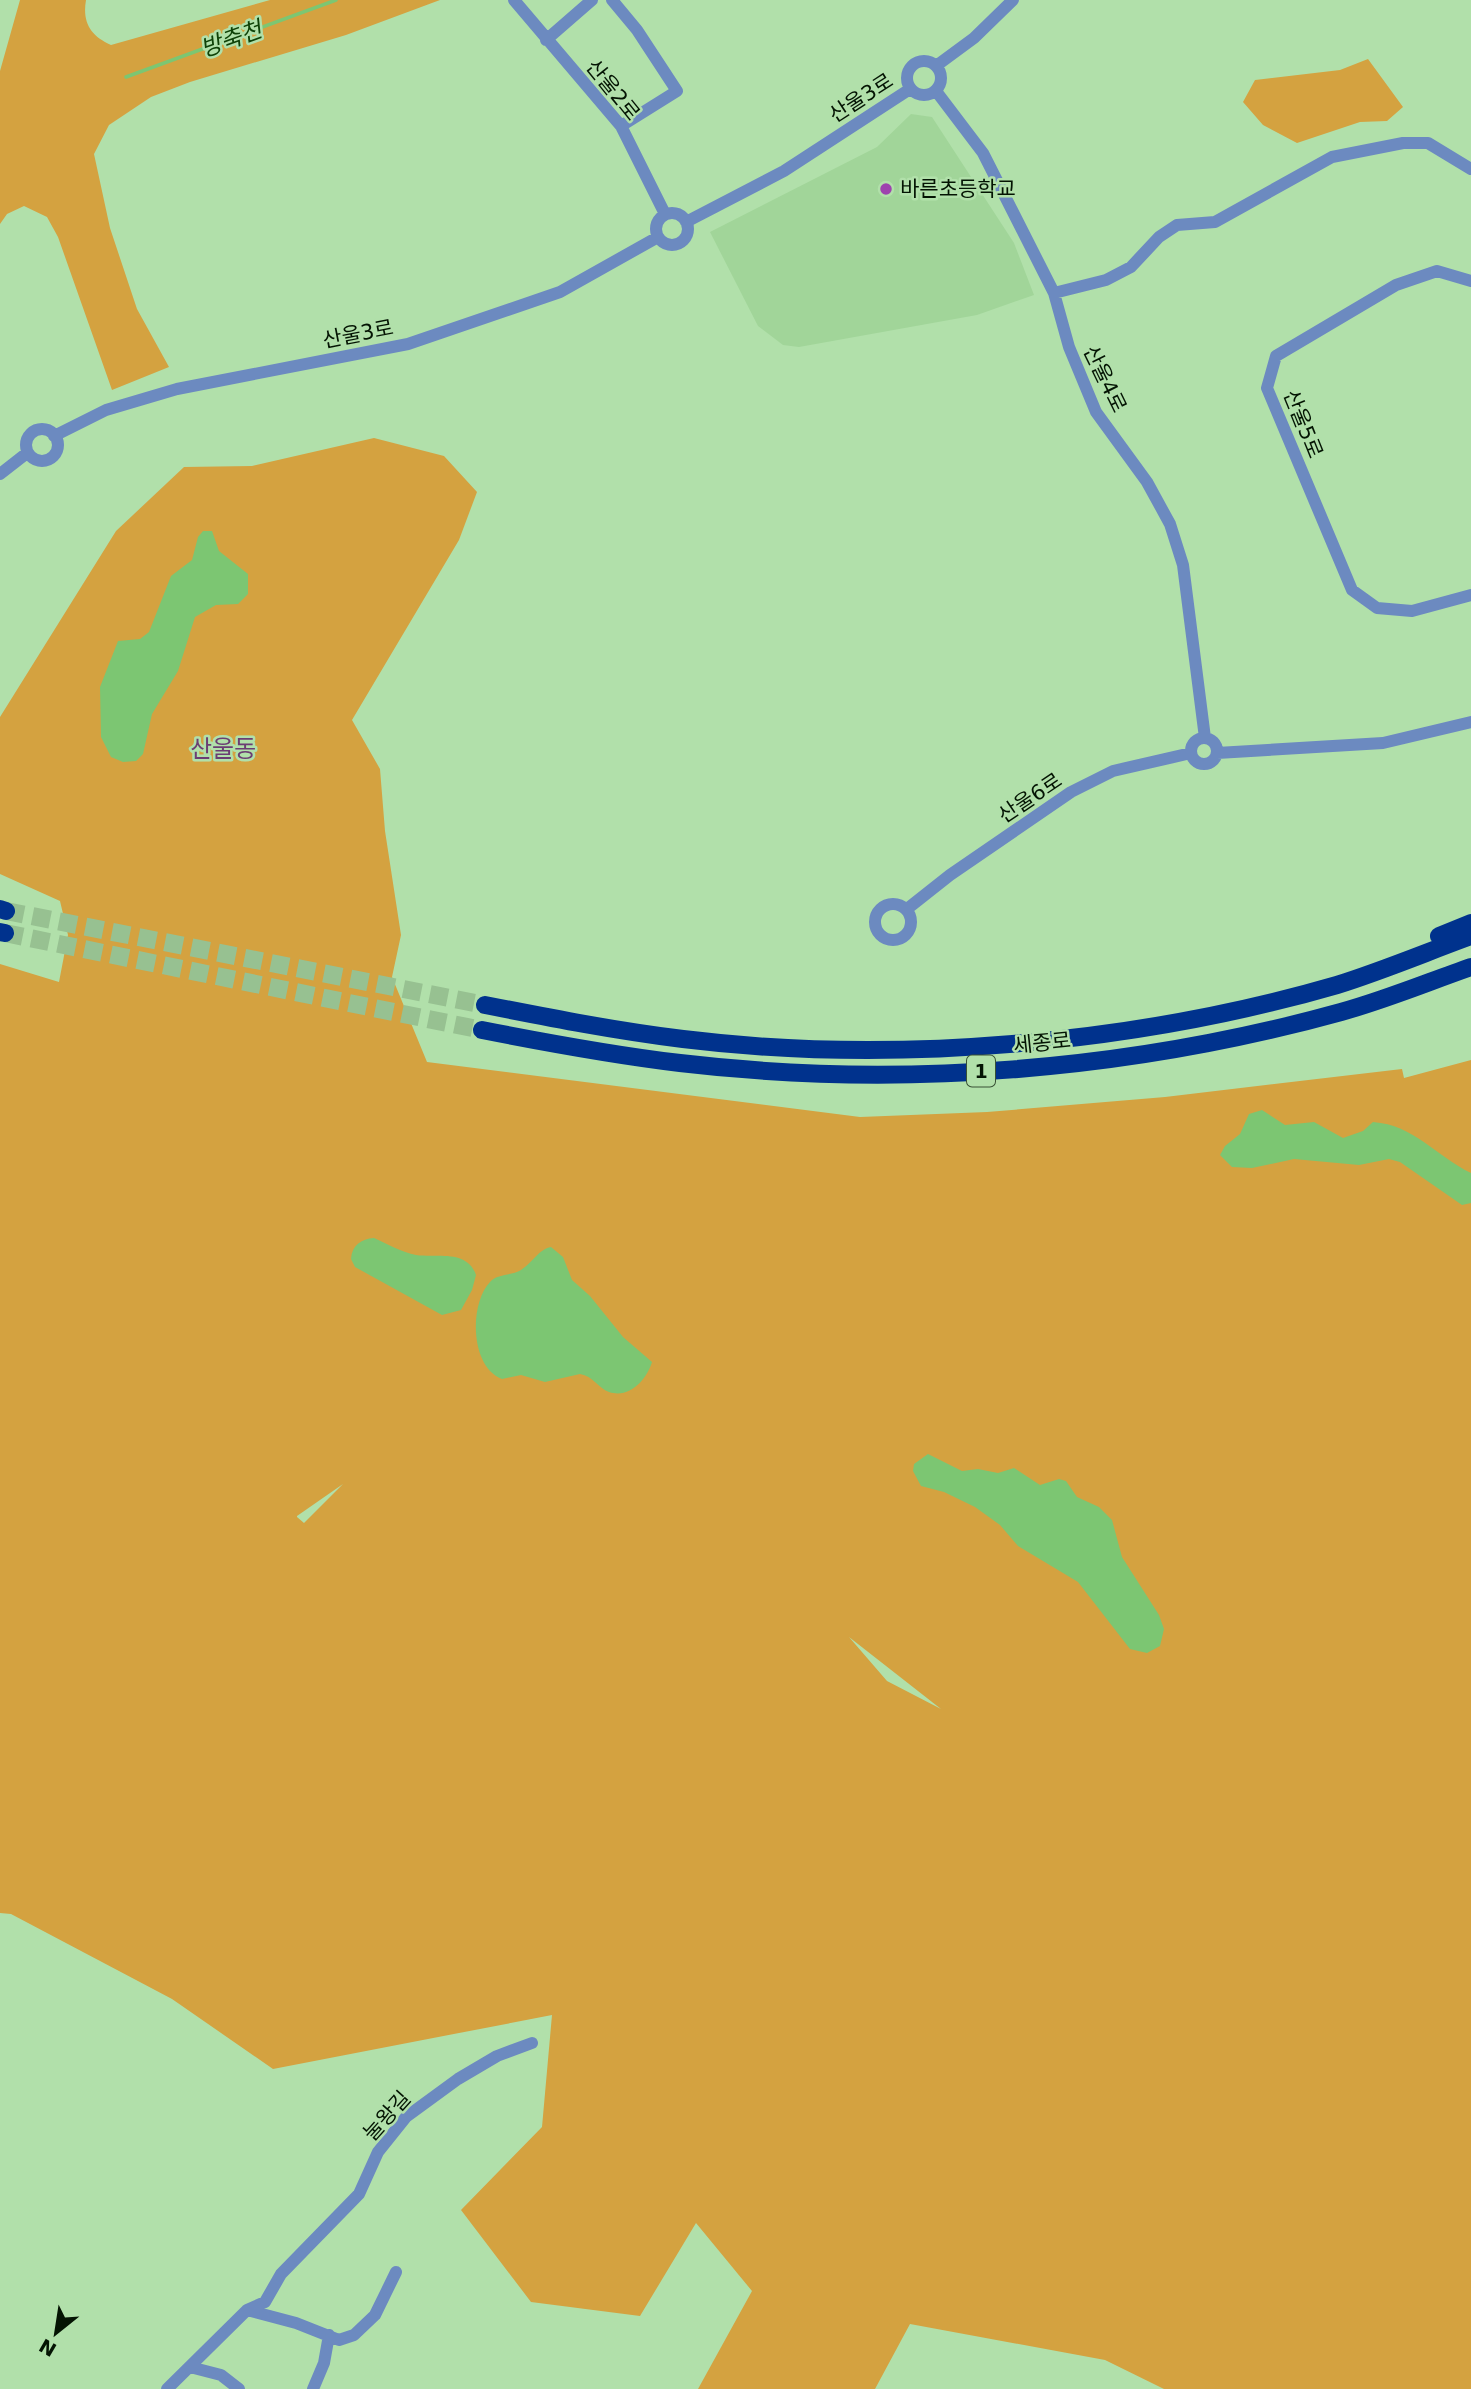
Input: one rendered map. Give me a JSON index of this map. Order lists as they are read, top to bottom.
{
  "streets": {
    "highway": ["세종로", "1"],
    "street": [
      "산울2로",
      "산울3로",
      "산울4로",
      "산울5로",
      "산울6로",
      "눌왕길"
    ]
  },
  "crossings": [
    ["산울2로", "산울3로"],
    ["산울3로", "산울4로"],
    ["산울4로", "산울6로"]
  ],
  "districts": ["산울동"],
  "water": ["방축천"],
  "places": ["바른초등학교"],
  "north": "bottom left"
}
